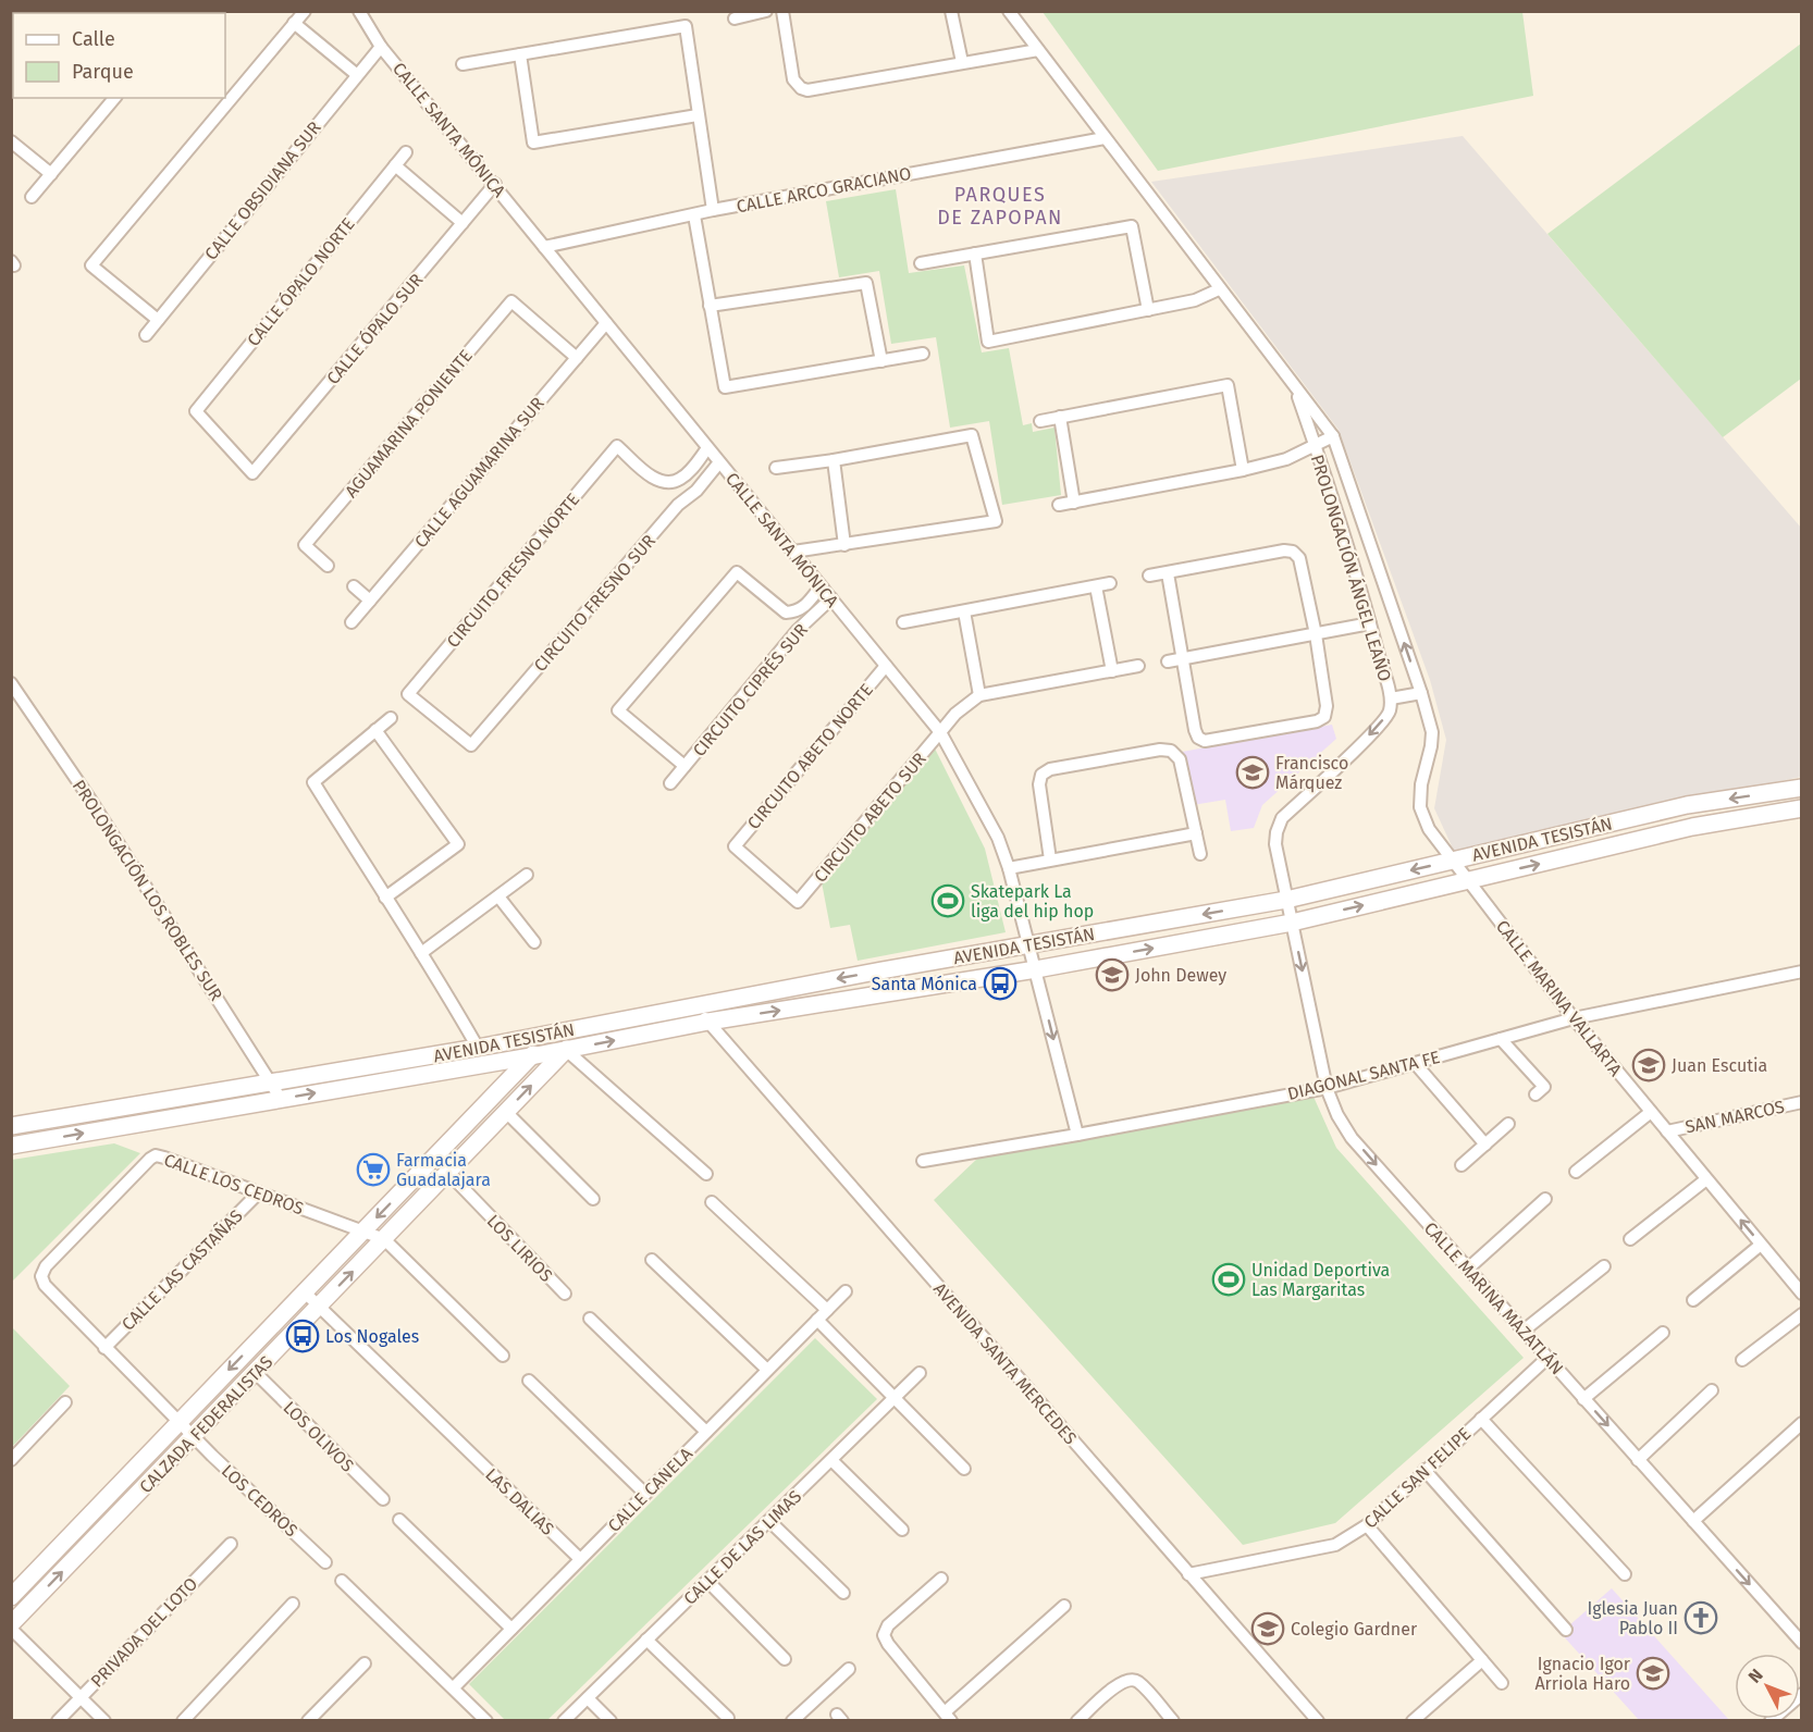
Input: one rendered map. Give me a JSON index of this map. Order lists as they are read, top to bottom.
{
  "streets": {
    "street": [
      "CALLE SANTA MÓNICA",
      "CALLE ARCO GRACIANO",
      "CALLE OBSIDIANA SUR",
      "CALLE ÓPALO NORTE",
      "CALLE ÓPALO SUR",
      "AGUAMARINA PONIENTE",
      "CALLE AGUAMARINA SUR",
      "PROLONGACIÓN ÁNGEL LEAÑO",
      "CIRCUITO FRESNO NORTE",
      "CIRCUITO FRESNO SUR",
      "CIRCUITO CIPRÉS SUR",
      "CIRCUITO ABETO NORTE",
      "CIRCUITO ABETO SUR",
      "AVENIDA TESISTÁN",
      "PROLONGACIÓN LOS ROBLES SUR",
      "CALLE MARINA VALLARTA",
      "DIAGONAL SANTA FE",
      "SAN MARCOS",
      "CALLE LOS CEDROS",
      "LOS LIRIOS",
      "CALLE LAS CASTAÑAS",
      "CALLE MARINA MAZATLÁN",
      "AVENIDA SANTA MERCEDES",
      "CALZADA FEDERALISTAS",
      "LOS OLIVOS",
      "CALLE SAN FELIPE",
      "CALLE CANELA",
      "LOS CEDROS",
      "LAS DALIAS",
      "CALLE DE LAS LIMAS",
      "PRIVADA DEL LOTO"
    ]
  },
  "crossings": [
    ["CALLE SANTA MÓNICA", "CALLE ARCO GRACIANO"],
    ["CALLE SANTA MÓNICA", "CALLE OBSIDIANA SUR"],
    ["CALLE SANTA MÓNICA", "CALLE ÓPALO SUR"],
    ["CALLE SANTA MÓNICA", "CALLE AGUAMARINA SUR"],
    ["CALLE SANTA MÓNICA", "CIRCUITO FRESNO NORTE"],
    ["CALLE SANTA MÓNICA", "CIRCUITO FRESNO SUR"],
    ["CALLE SANTA MÓNICA", "CIRCUITO CIPRÉS SUR"],
    ["CALLE SANTA MÓNICA", "CIRCUITO ABETO NORTE"],
    ["CALLE SANTA MÓNICA", "CIRCUITO ABETO SUR"],
    ["CALLE SANTA MÓNICA", "AVENIDA TESISTÁN"],
    ["CALLE SANTA MÓNICA", "DIAGONAL SANTA FE"],
    ["CALLE ARCO GRACIANO", "PROLONGACIÓN ÁNGEL LEAÑO"],
    ["CALLE ÓPALO NORTE", "CALLE ÓPALO SUR"],
    ["AGUAMARINA PONIENTE", "CALLE AGUAMARINA SUR"],
    ["PROLONGACIÓN ÁNGEL LEAÑO", "AVENIDA TESISTÁN"],
    ["PROLONGACIÓN ÁNGEL LEAÑO", "CALLE MARINA VALLARTA"],
    ["PROLONGACIÓN ÁNGEL LEAÑO", "CALLE MARINA MAZATLÁN"],
    ["CIRCUITO FRESNO NORTE", "CIRCUITO FRESNO SUR"],
    ["CIRCUITO ABETO NORTE", "CIRCUITO ABETO SUR"],
    ["AVENIDA TESISTÁN", "PROLONGACIÓN LOS ROBLES SUR"],
    ["AVENIDA TESISTÁN", "CALLE MARINA VALLARTA"],
    ["AVENIDA TESISTÁN", "CALLE MARINA MAZATLÁN"],
    ["AVENIDA TESISTÁN", "AVENIDA SANTA MERCEDES"],
    ["AVENIDA TESISTÁN", "CALZADA FEDERALISTAS"],
    ["CALLE MARINA VALLARTA", "DIAGONAL SANTA FE"],
    ["CALLE MARINA VALLARTA", "SAN MARCOS"],
    ["DIAGONAL SANTA FE", "CALLE MARINA MAZATLÁN"],
    ["CALLE LOS CEDROS", "CALLE LAS CASTAÑAS"],
    ["CALLE LOS CEDROS", "CALZADA FEDERALISTAS"],
    ["CALLE LOS CEDROS", "LOS CEDROS"],
    ["LOS LIRIOS", "CALZADA FEDERALISTAS"],
    ["CALLE MARINA MAZATLÁN", "CALLE SAN FELIPE"],
    ["AVENIDA SANTA MERCEDES", "CALLE SAN FELIPE"],
    ["CALZADA FEDERALISTAS", "LOS OLIVOS"],
    ["CALZADA FEDERALISTAS", "LOS CEDROS"],
    ["CALZADA FEDERALISTAS", "LAS DALIAS"],
    ["CALLE CANELA", "LAS DALIAS"]
  ],
  "one_way": ["CALLE MARINA MAZATLÁN"],
  "districts": ["PARQUES DE ZAPOPAN"],
  "places": {
    "school or university": [
      "Francisco Márquez",
      "John Dewey",
      "Juan Escutia",
      "Colegio Gardner",
      "Ignacio Igor Arriola Haro"
    ],
    "sports": ["Skatepark La liga del hip hop", "Unidad Deportiva Las Margaritas"],
    "bus stop": ["Santa Mónica", "Los Nogales"],
    "supermarket": ["Farmacia Guadalajara"],
    "church": ["Iglesia Juan Pablo II"]
  },
  "legend": ["Calle", "Parque"],
  "north": "top left"
}
